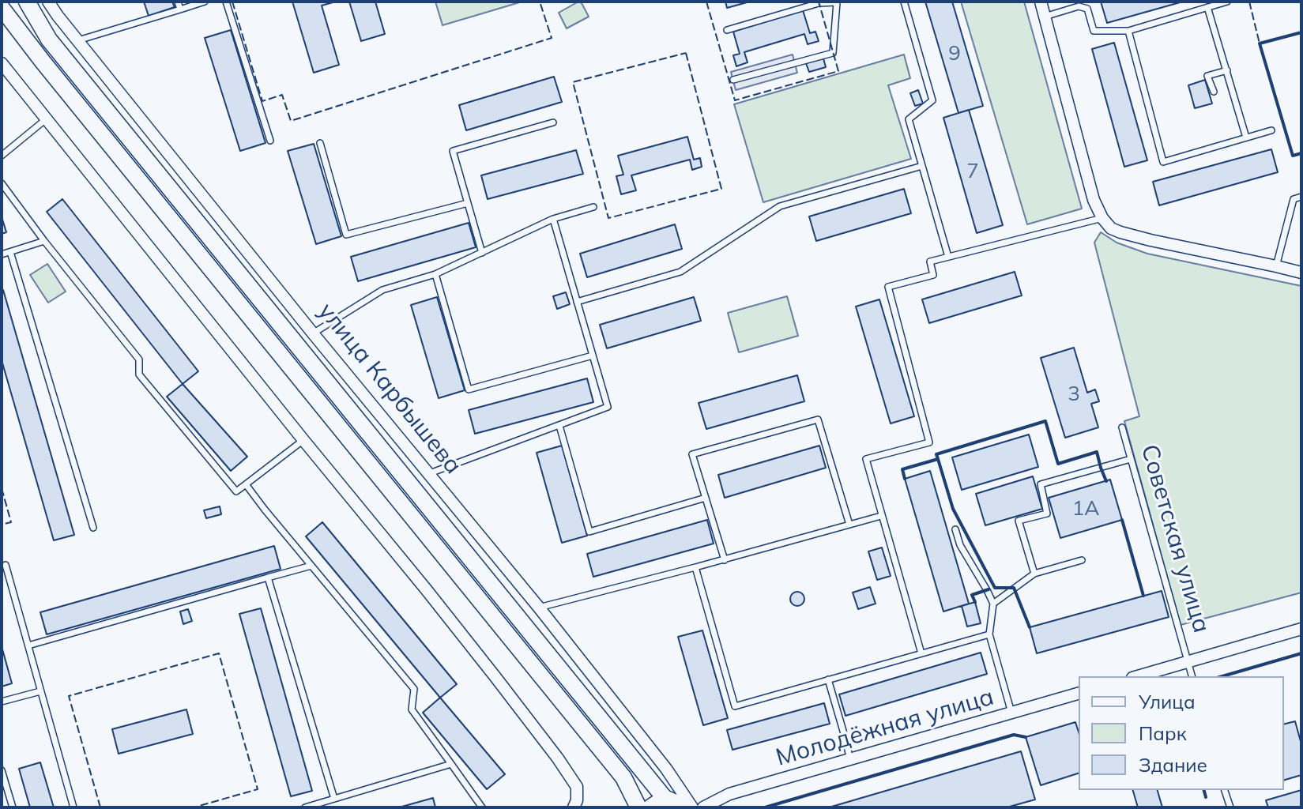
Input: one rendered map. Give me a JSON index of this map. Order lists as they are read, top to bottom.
{
  "streets": {
    "street": ["улица Карбышева", "Молодёжная улица"],
    "lane": ["Советская улица"]
  },
  "house_numbers": [
    "9",
    "7",
    "3",
    "1А"
  ],
  "legend": ["Улица", "Парк", "Здание"]
}
